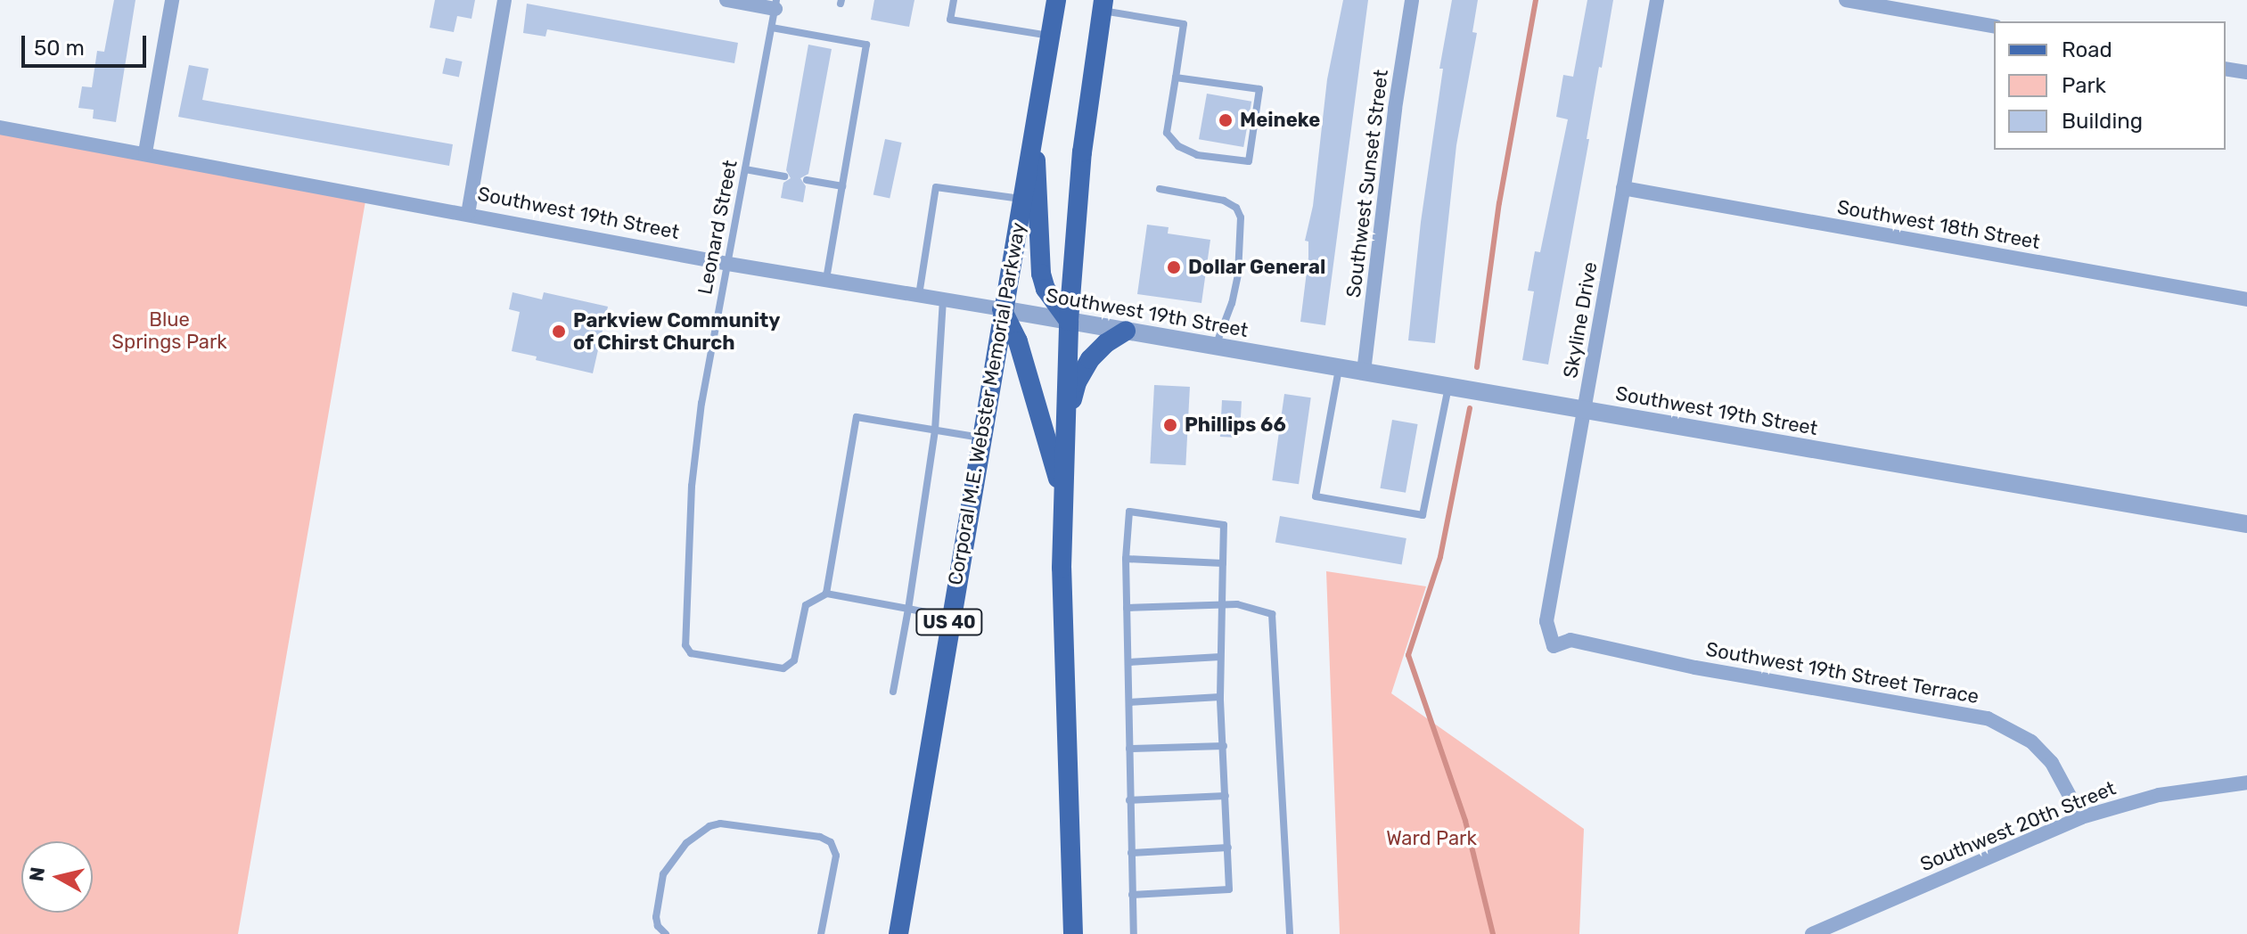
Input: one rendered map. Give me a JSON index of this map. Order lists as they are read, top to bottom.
{
  "streets": {
    "main road": ["Corporal M.E. Webster Memorial Parkway", "US 40"],
    "street": [
      "Southwest Sunset Street",
      "Southwest 19th Street",
      "Southwest 18th Street",
      "Skyline Drive",
      "Southwest 19th Street Terrace",
      "Southwest 20th Street"
    ],
    "lane": ["Leonard Street"]
  },
  "crossings": [
    ["Southwest Sunset Street", "Southwest 19th Street"],
    ["Southwest 19th Street", "Leonard Street"],
    ["Southwest 19th Street", "Skyline Drive"],
    ["Southwest 19th Street", "Corporal M.E. Webster Memorial Parkway"],
    ["Southwest 18th Street", "Skyline Drive"],
    ["Skyline Drive", "Southwest 19th Street Terrace"],
    ["Southwest 19th Street Terrace", "Southwest 20th Street"]
  ],
  "parks": ["Blue Springs Park", "Ward Park"],
  "places": [
    "Meineke",
    "Dollar General",
    "Parkview Community of Chirst Church",
    "Phillips 66"
  ],
  "legend": ["Road", "Park", "Building"],
  "scale_bar": "50 m",
  "north": "left"
}
